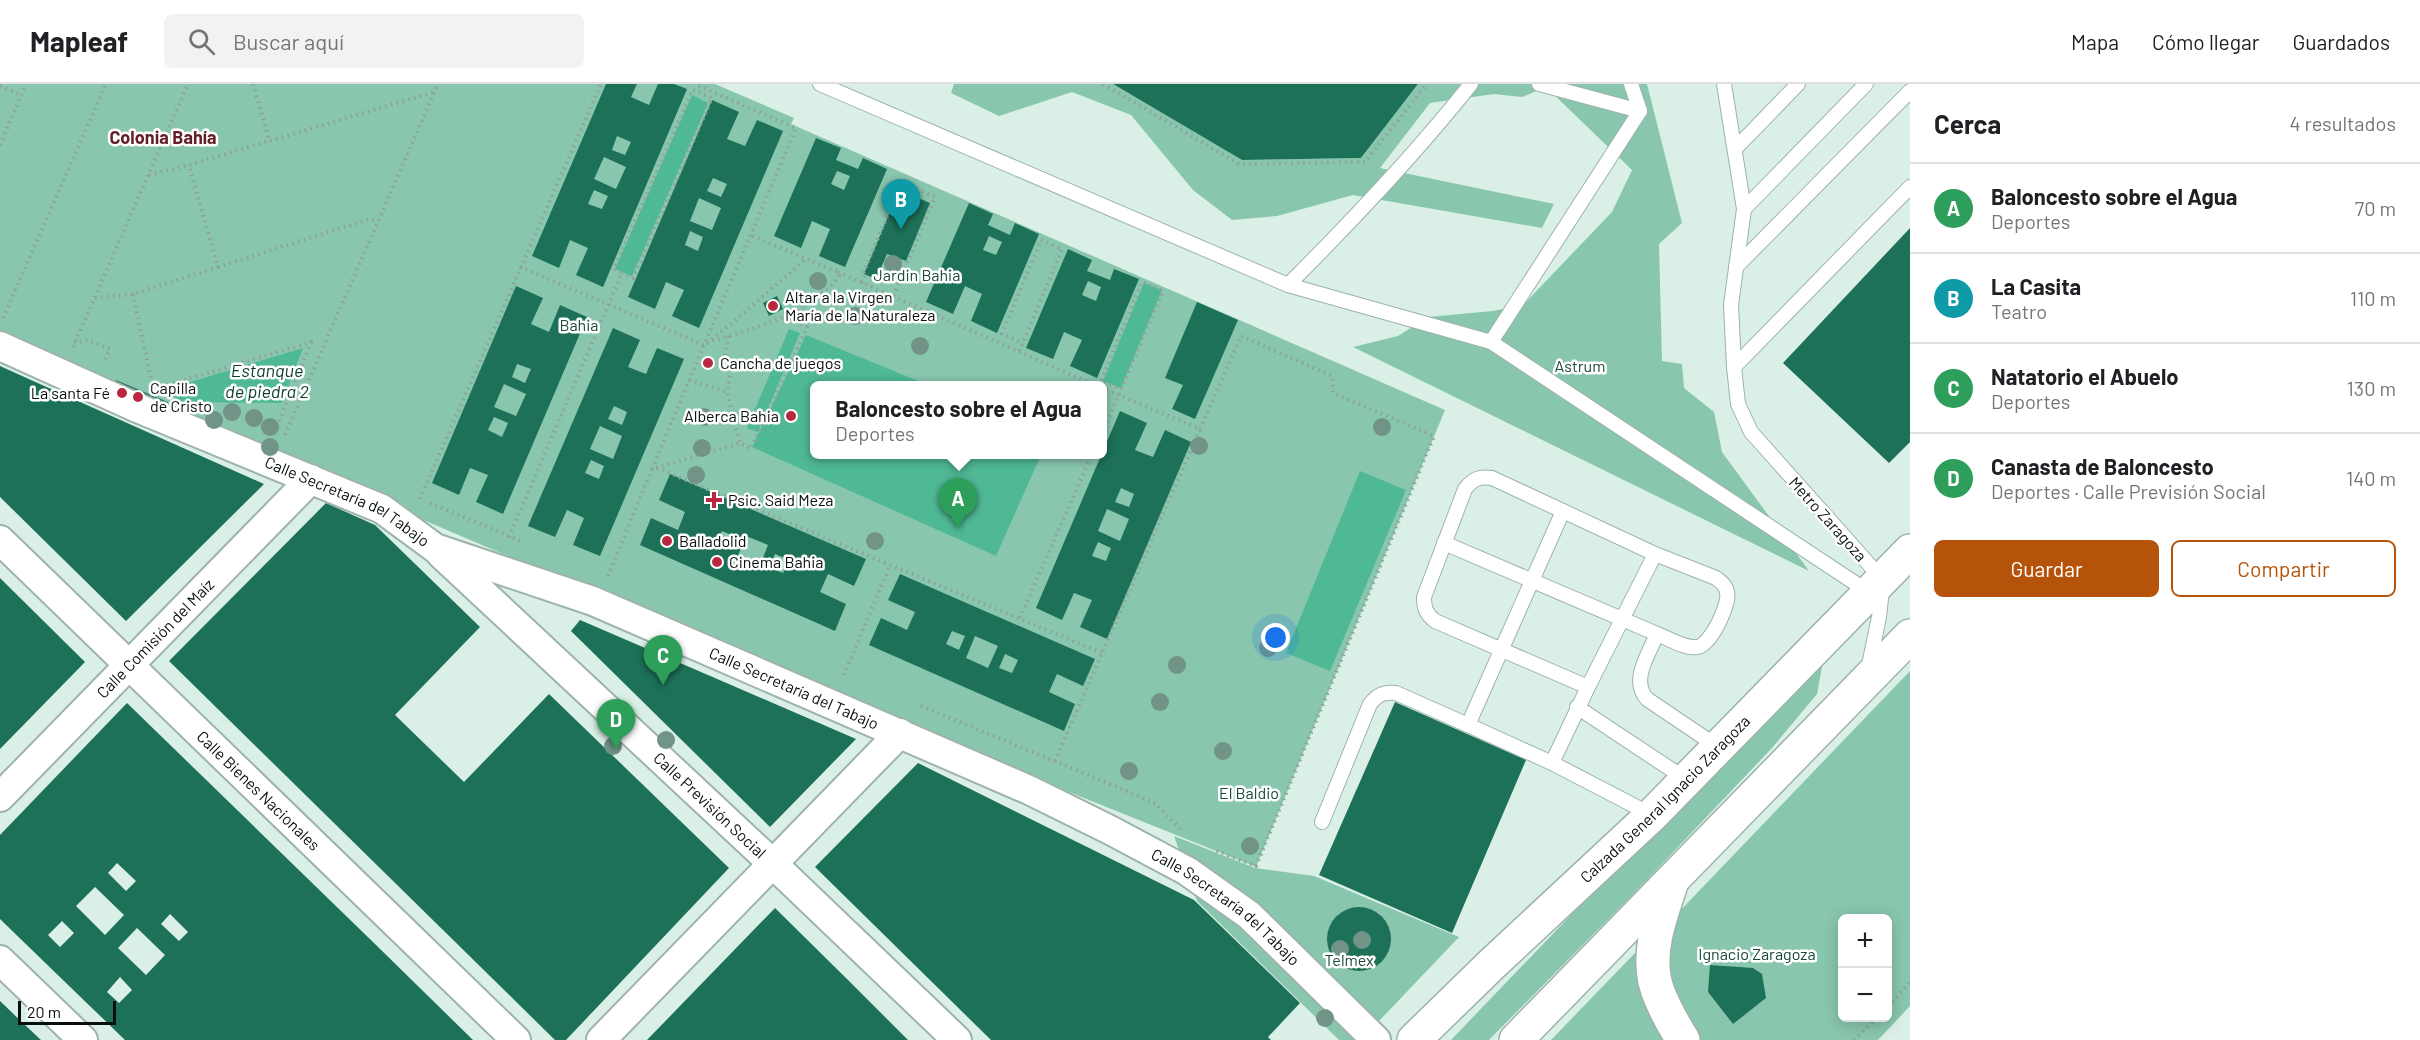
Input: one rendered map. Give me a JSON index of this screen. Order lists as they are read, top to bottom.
{
  "streets": {
    "main road": ["Calzada General Ignacio Zaragoza"],
    "street": [
      "Calle Secretaría del Tabajo",
      "Calle Comisión del Maíz",
      "Calle Bienes Nacionales",
      "Calle Previsión Social"
    ],
    "lane": ["Metro Zaragoza"]
  },
  "crossings": [
    ["Calle Secretaría del Tabajo", "Calle Comisión del Maíz"],
    ["Calle Secretaría del Tabajo", "Calle Previsión Social"],
    ["Metro Zaragoza", "Calzada General Ignacio Zaragoza"],
    ["Calle Comisión del Maíz", "Calle Bienes Nacionales"]
  ],
  "districts": ["Colonia Bahía"],
  "water": ["Estanque de piedra 2"],
  "parks": [
    "Jardin Bahia",
    "Bahia",
    "Astrum",
    "El Baldio",
    "Ignacio Zaragoza",
    "Telmex"
  ],
  "places": {
    "other": [
      "Altar a la Virgen María de la Naturaleza",
      "Cancha de juegos",
      "La santa Fé",
      "Capilla de Cristo",
      "Alberca Bahia",
      "Balladolid",
      "Cinema Bahia"
    ],
    "health": ["Psic. Said Meza"]
  },
  "scale_bar": "20 m",
  "page": {
    "header": "Mapleaf",
    "search": "Buscar aquí",
    "nav": ["Mapa", "Cómo llegar", "Guardados"],
    "heading": ["Cerca", "4 resultados"],
    "list": [
      {
        "mark": "A",
        "name": "Baloncesto sobre el Agua",
        "note": "Deportes",
        "value": "70 m"
      },
      {
        "mark": "B",
        "name": "La Casita",
        "note": "Teatro",
        "value": "110 m"
      },
      {
        "mark": "C",
        "name": "Natatorio el Abuelo",
        "note": "Deportes",
        "value": "130 m"
      },
      {
        "mark": "D",
        "name": "Canasta de Baloncesto",
        "note": "Deportes · Calle Previsión Social",
        "value": "140 m"
      }
    ],
    "pins": [
      "B",
      "A",
      "C",
      "D"
    ],
    "popup": ["Baloncesto sobre el Agua", "Deportes"],
    "buttons": ["Guardar", "Compartir"],
    "map_buttons": ["+", "−"],
    "scale": "20 m"
  }
}
